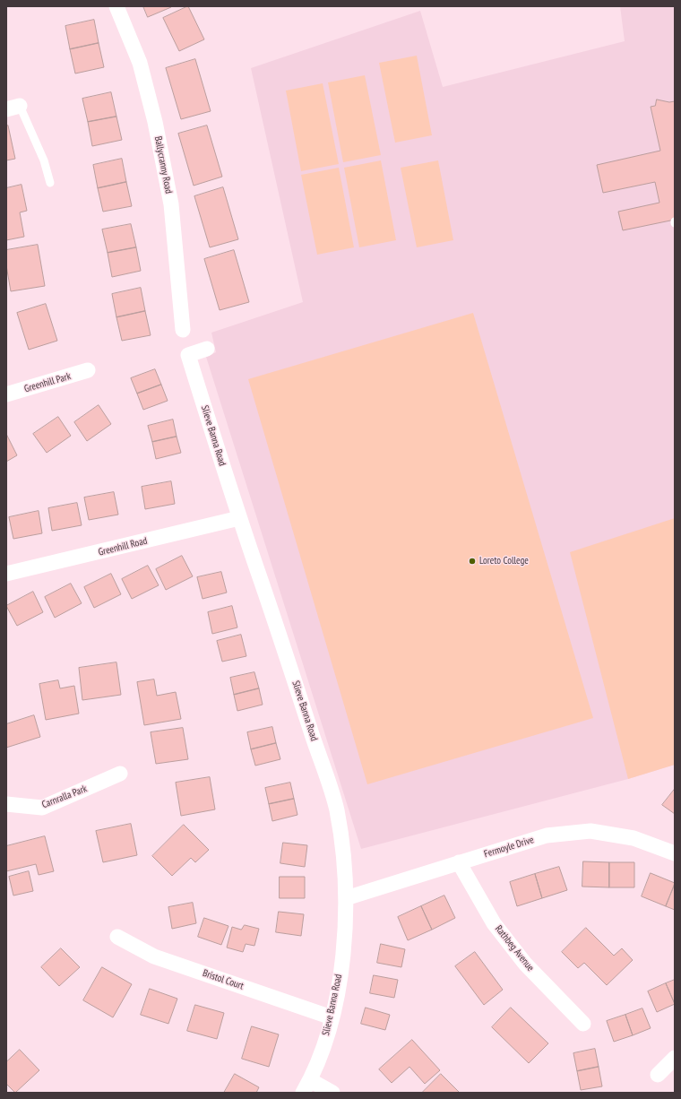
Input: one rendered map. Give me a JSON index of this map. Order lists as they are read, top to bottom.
{
  "streets": {
    "street": [
      "Ballycranny Road",
      "Greenhill Park",
      "Slieve Banna Road",
      "Greenhill Road",
      "Carnralla Park",
      "Fermoyle Drive",
      "Rathbeg Avenue",
      "Bristol Court"
    ]
  },
  "crossings": [
    ["Slieve Banna Road", "Greenhill Road"],
    ["Slieve Banna Road", "Fermoyle Drive"],
    ["Slieve Banna Road", "Bristol Court"],
    ["Fermoyle Drive", "Rathbeg Avenue"]
  ],
  "places": ["Loreto College"]
}
